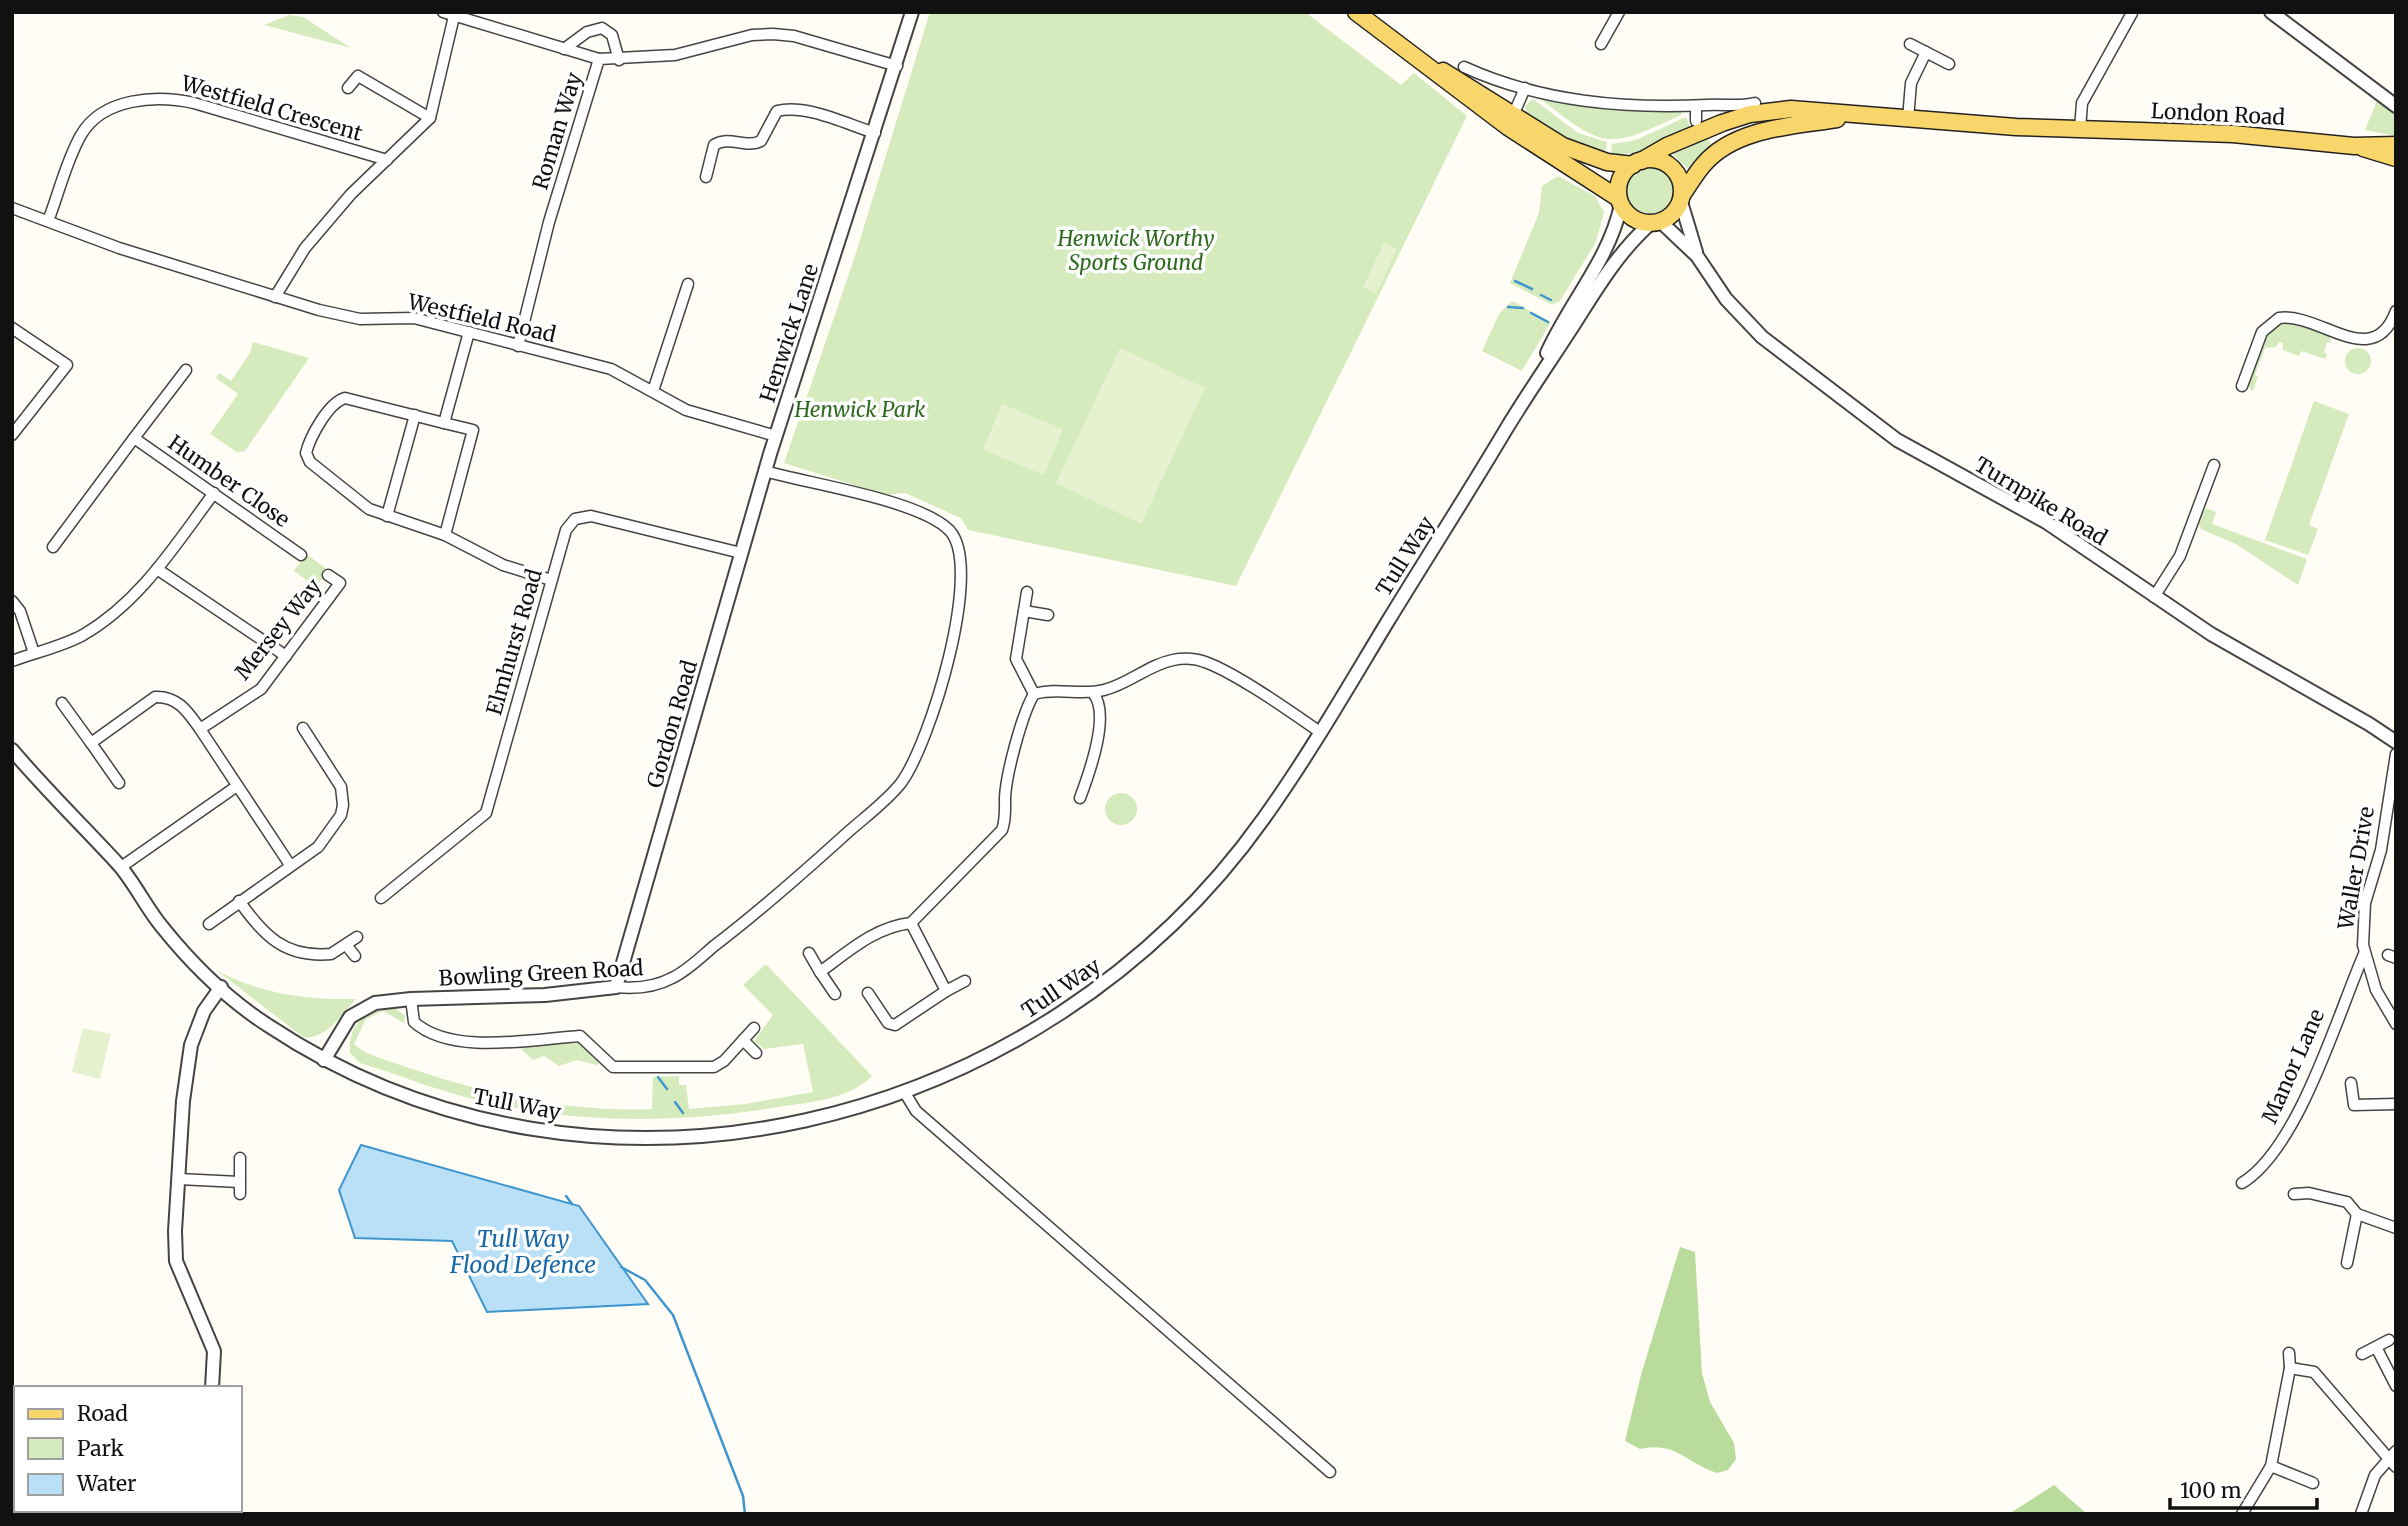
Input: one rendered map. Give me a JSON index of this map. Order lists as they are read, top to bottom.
{
  "streets": {
    "main road": ["London Road"],
    "street": [
      "Westfield Crescent",
      "Roman Way",
      "Westfield Road",
      "Henwick Lane",
      "Humber Close",
      "Turnpike Road",
      "Tull Way",
      "Mersey Way",
      "Elmhurst Road",
      "Gordon Road",
      "Waller Drive",
      "Bowling Green Road",
      "Manor Lane"
    ]
  },
  "crossings": [
    ["Westfield Crescent", "Westfield Road"],
    ["Roman Way", "Westfield Road"],
    ["Roman Way", "Henwick Lane"],
    ["Westfield Road", "Henwick Lane"],
    ["Henwick Lane", "Gordon Road"],
    ["Henwick Lane", "Bowling Green Road"],
    ["Turnpike Road", "Tull Way"],
    ["Tull Way", "Bowling Green Road"],
    ["Elmhurst Road", "Gordon Road"],
    ["Gordon Road", "Bowling Green Road"],
    ["Waller Drive", "Manor Lane"]
  ],
  "water": ["Tull Way Flood Defence"],
  "parks": ["Henwick Worthy Sports Ground", "Henwick Park"],
  "legend": ["Road", "Park", "Water"],
  "scale_bar": "100 m"
}
